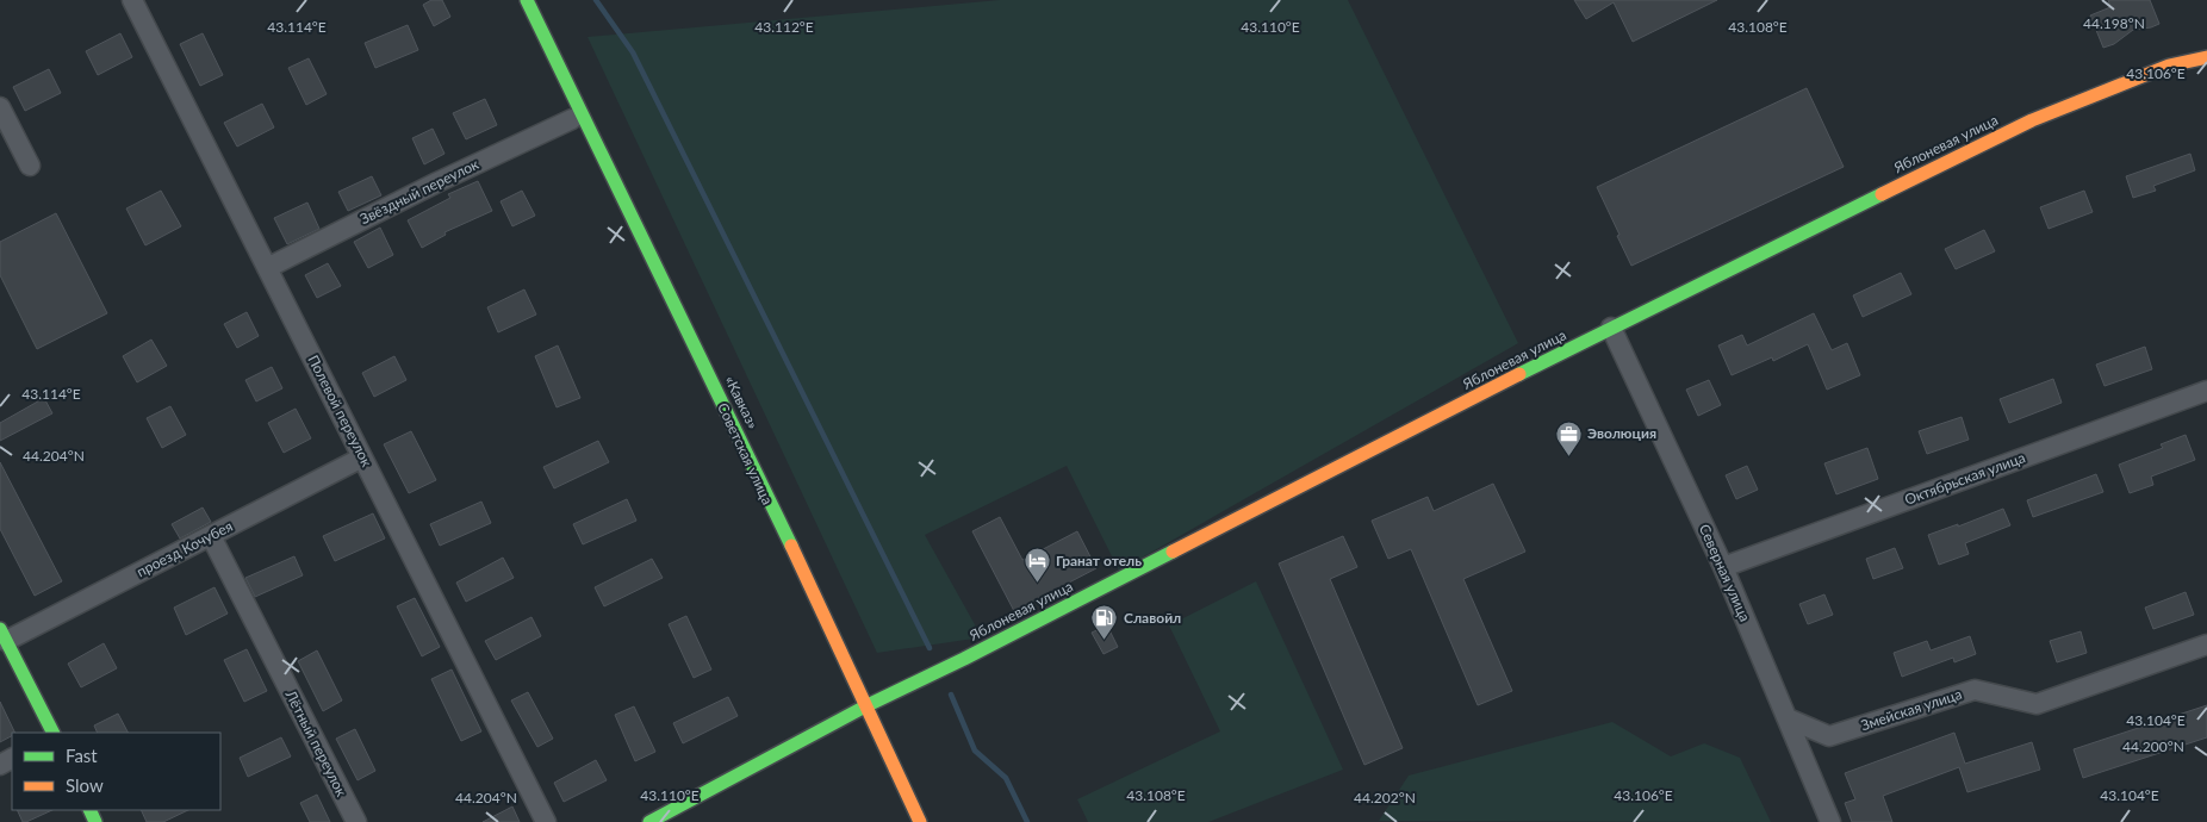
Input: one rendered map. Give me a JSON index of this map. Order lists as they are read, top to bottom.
{
  "streets": {
    "main road": ["Яблоневая улица", "«Кавказ»"],
    "street": [
      "Звёздный переулок",
      "Полевой переулок",
      "Октябрьская улица",
      "проезд Кочубея",
      "Северная улица",
      "Змейская улица",
      "Лётный переулок"
    ]
  },
  "crossings": [
    ["Яблоневая улица", "«Кавказ»"],
    ["Яблоневая улица", "Северная улица"],
    ["Звёздный переулок", "Полевой переулок"],
    ["Полевой переулок", "проезд Кочубея"],
    ["Октябрьская улица", "Северная улица"],
    ["проезд Кочубея", "Лётный переулок"],
    ["Северная улица", "Змейская улица"]
  ],
  "places": {
    "office": ["Эволюция"],
    "hotel": ["Гранат отель"],
    "fuel station": ["Славойл"]
  },
  "legend": ["Fast", "Slow"],
  "coordinates": [
    "44.198°N",
    "43.114°E",
    "43.112°E",
    "43.110°E",
    "43.108°E",
    "43.106°E",
    "44.204°N",
    "43.104°E",
    "44.200°N",
    "44.202°N"
  ]
}
